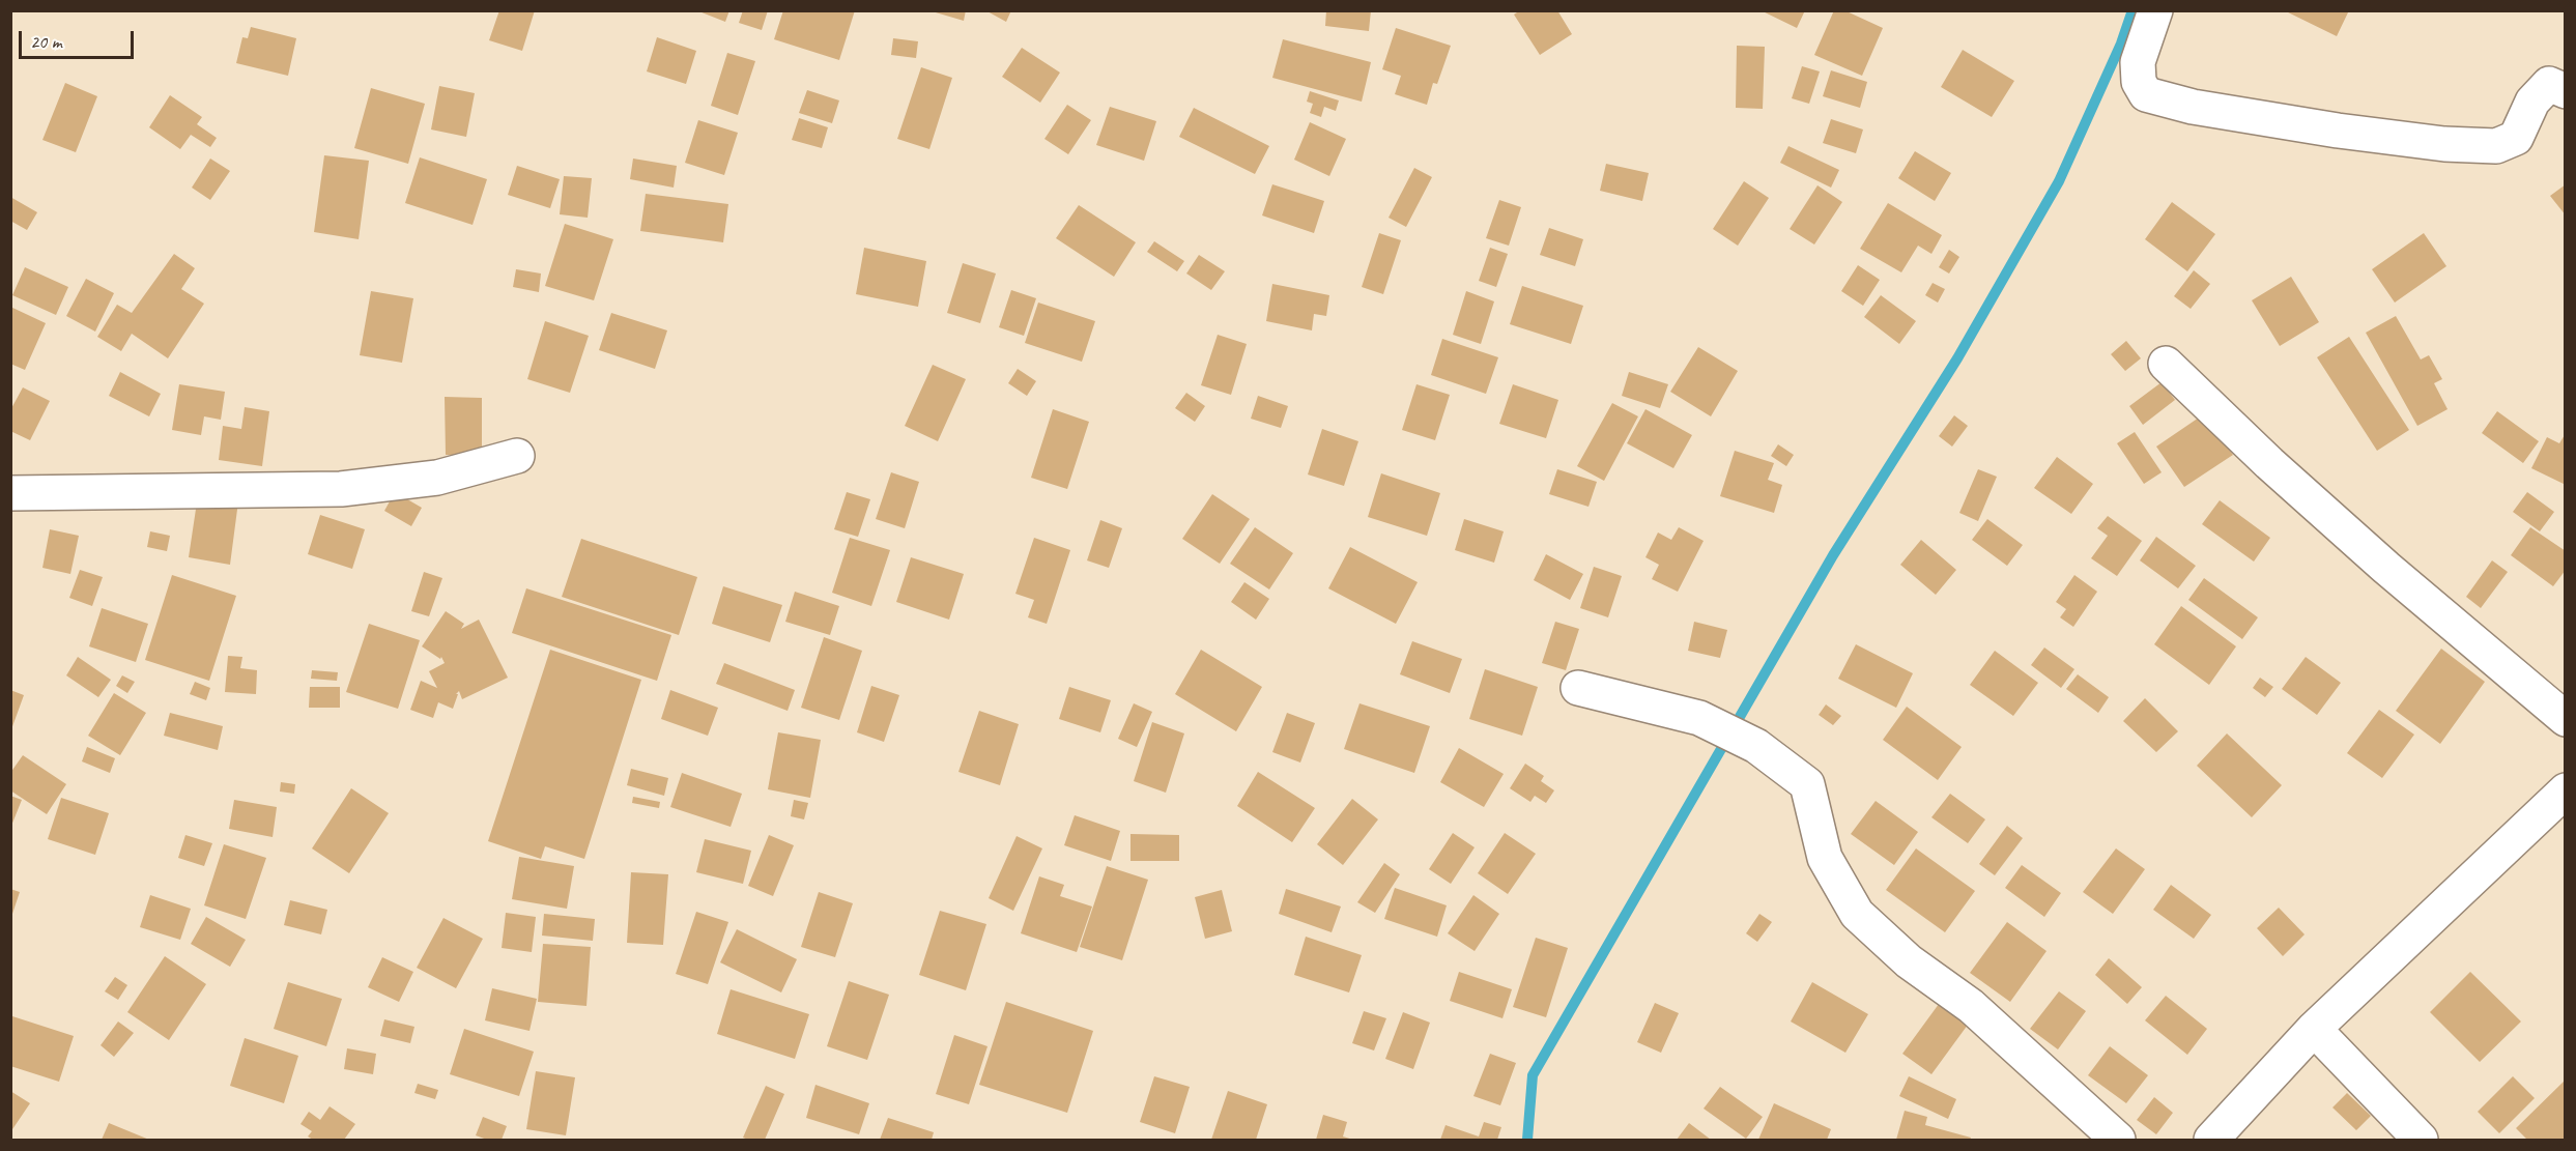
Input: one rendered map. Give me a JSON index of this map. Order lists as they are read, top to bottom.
{
  "scale_bar": "20 m"
}
